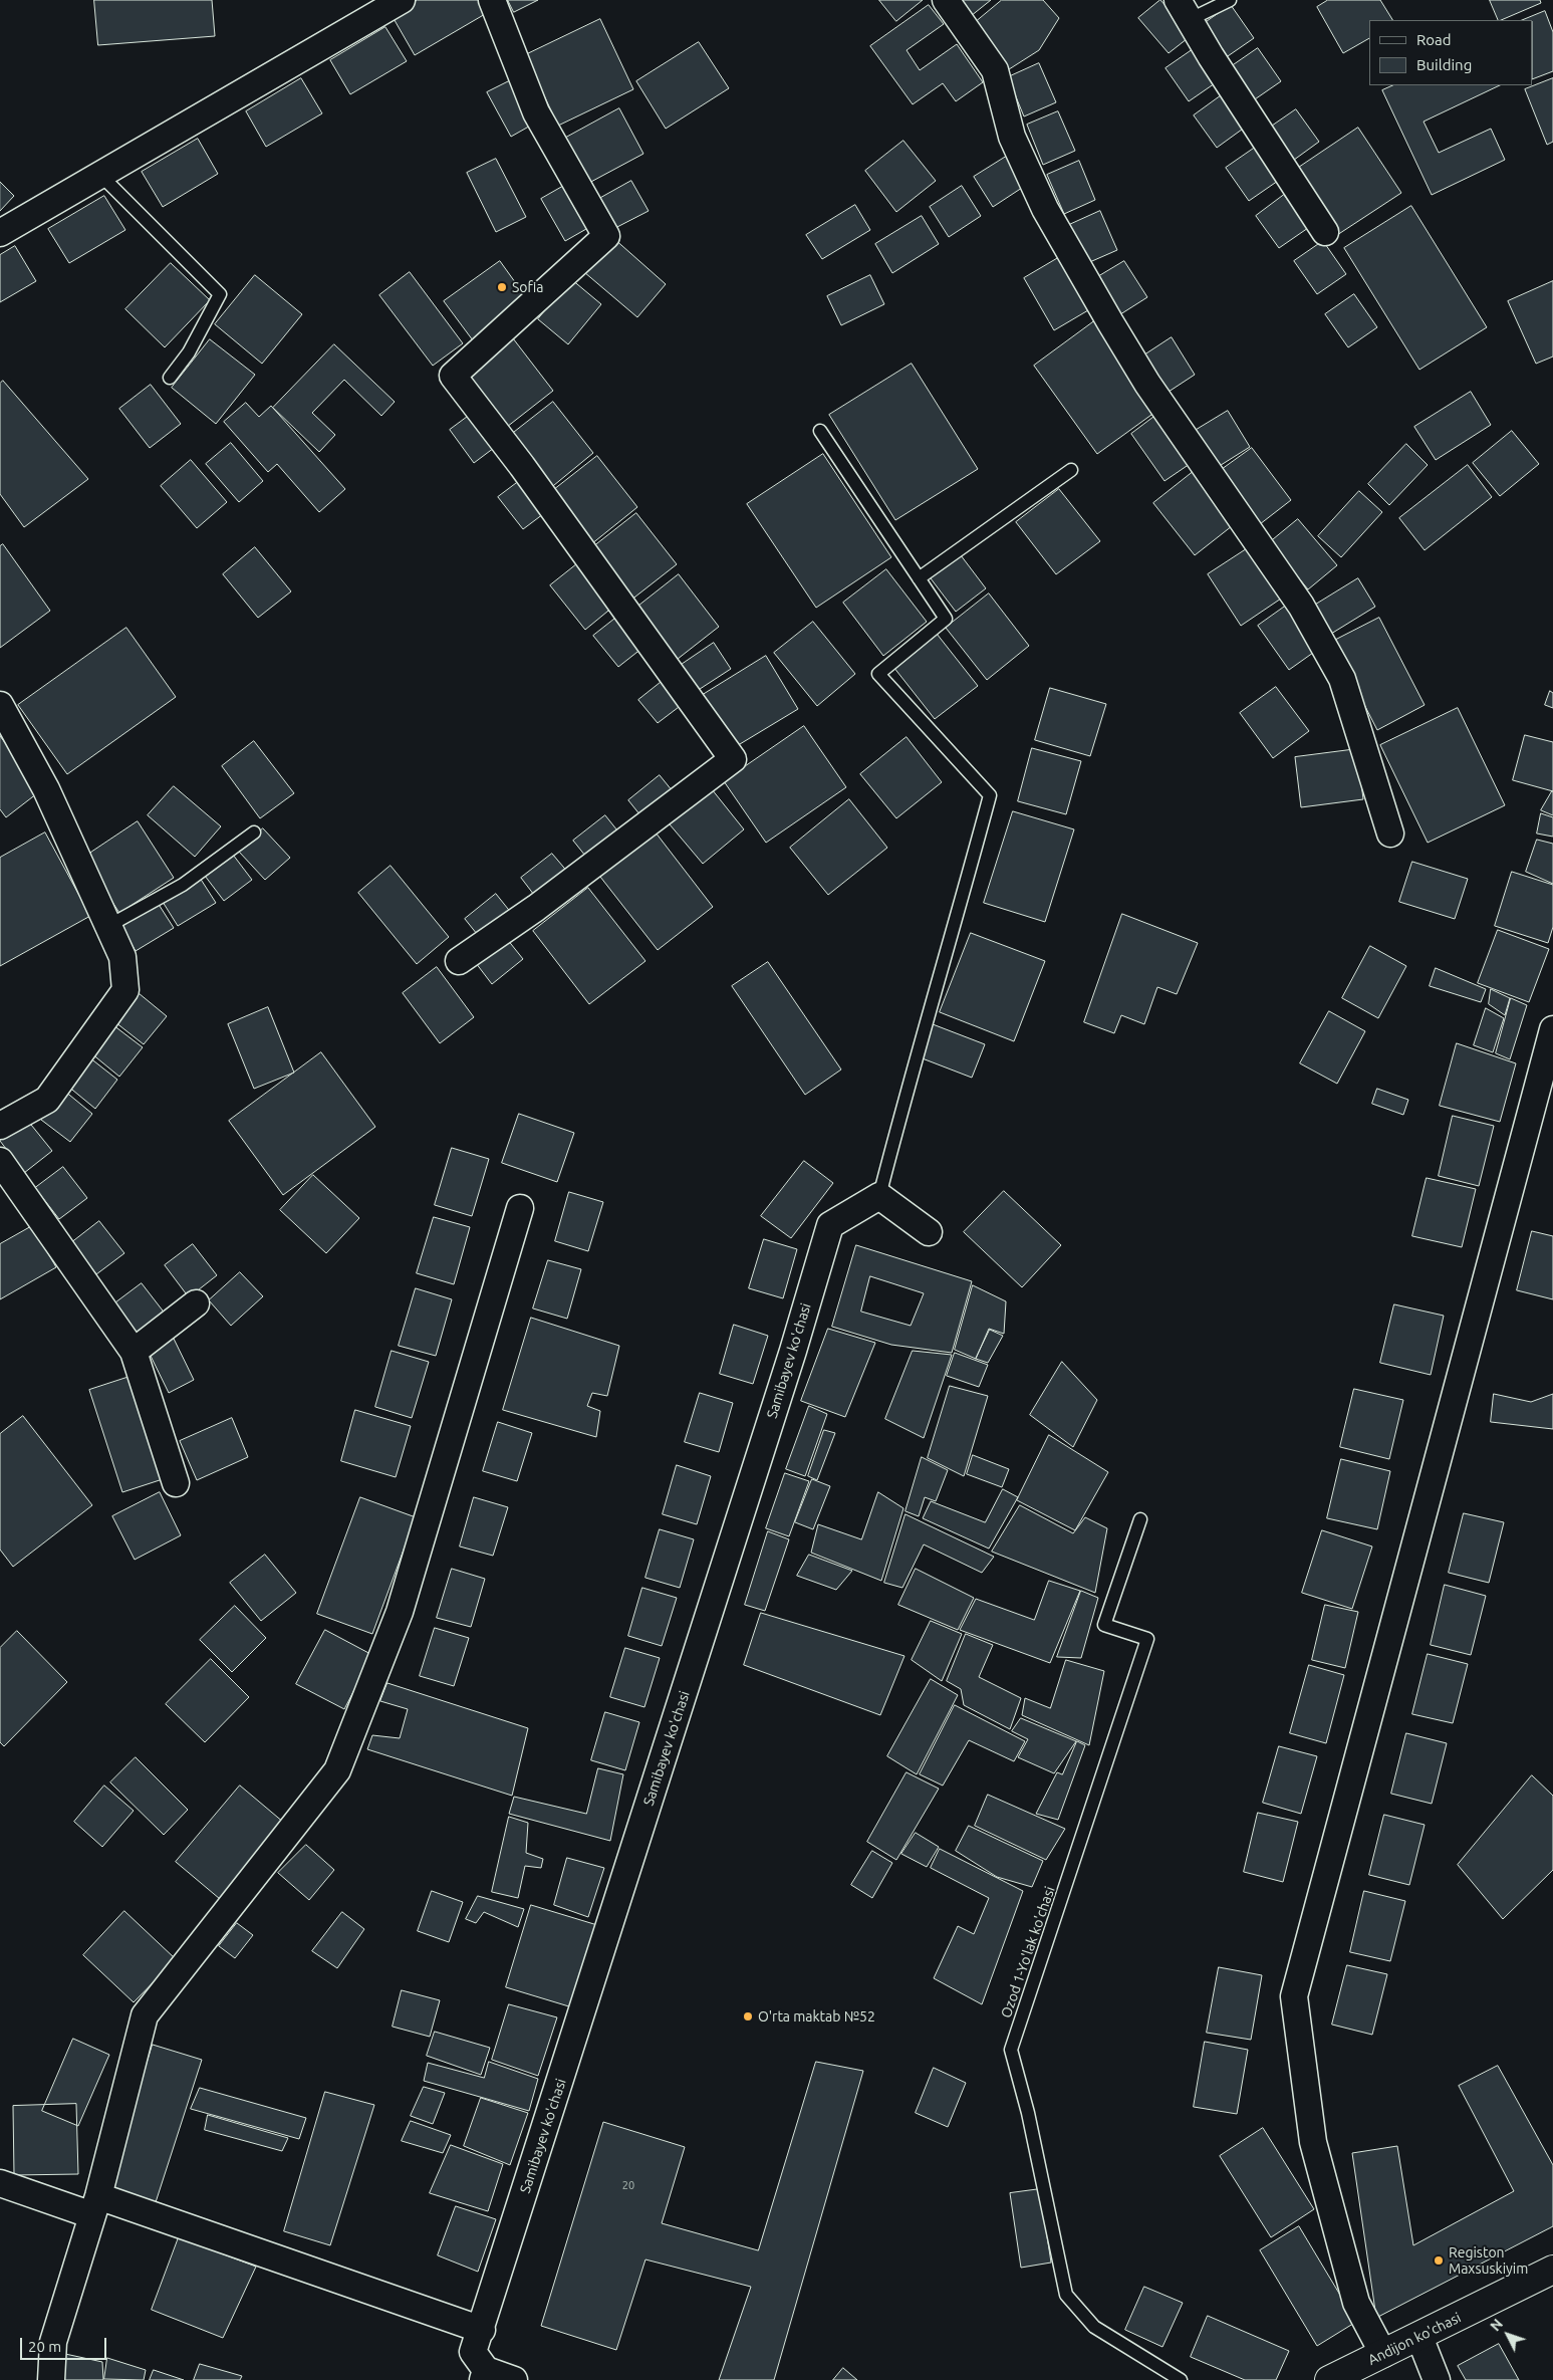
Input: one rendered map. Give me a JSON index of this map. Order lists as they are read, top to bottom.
{
  "streets": {
    "street": ["Samibayev ko'chasi", "Andijon ko'chasi"],
    "lane": ["Ozod 1-Yo'lak ko'chasi"]
  },
  "places": ["Sofia", "O'rta maktab №52", "Registon Maxsuskiyim"],
  "house_numbers": ["20"],
  "legend": ["Road", "Building"],
  "scale_bar": "20 m",
  "north": "top left"
}
